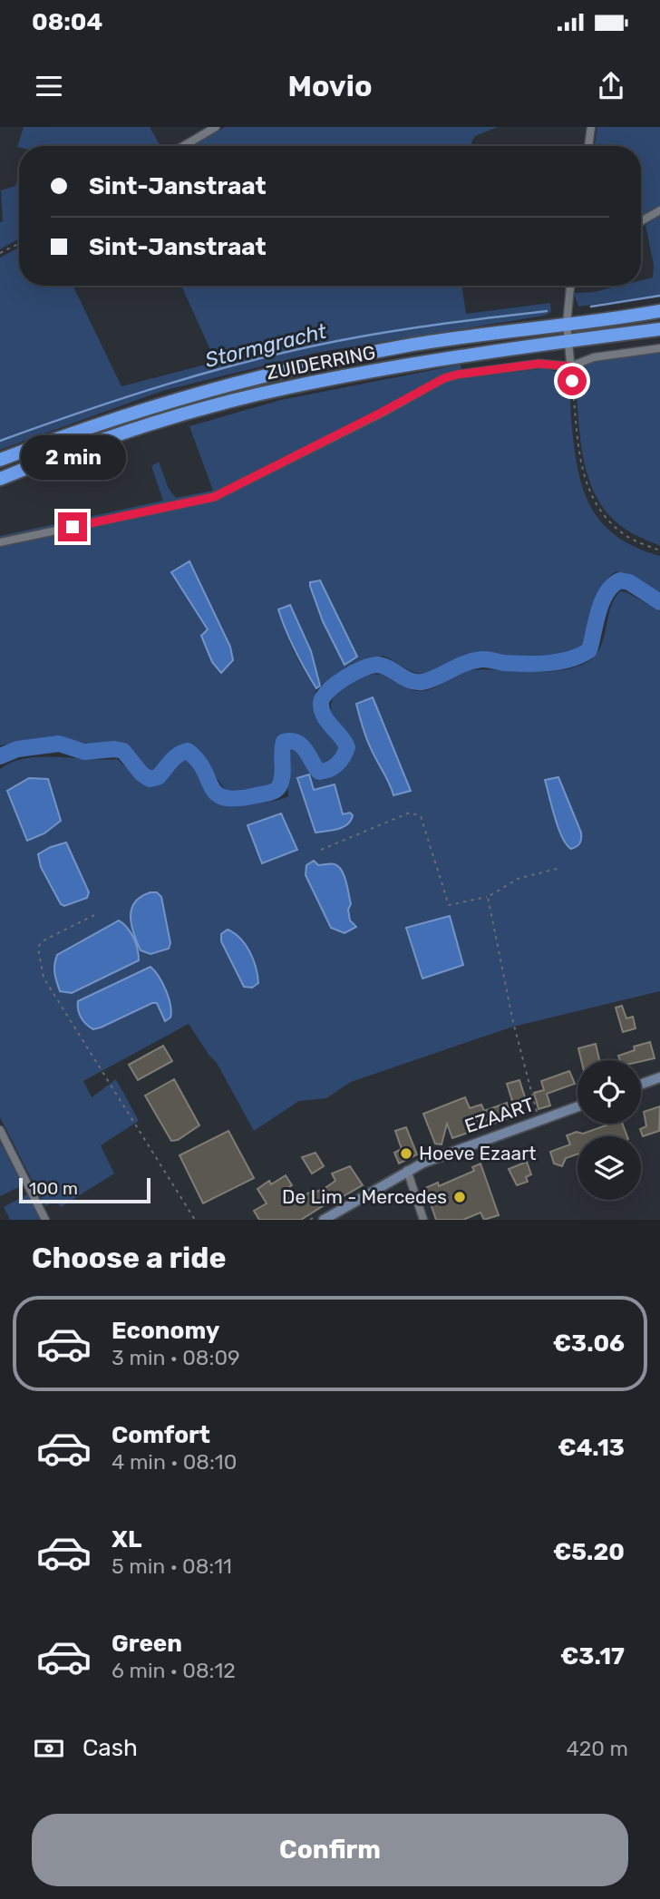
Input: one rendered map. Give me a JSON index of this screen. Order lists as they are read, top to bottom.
{
  "streets": {
    "highway": ["ZUIDERRING"],
    "main road": ["EZAART"]
  },
  "water": ["Stormgracht"],
  "places": ["Hoeve Ezaart", "De Lim - Mercedes"],
  "scale_bar": "100 m",
  "page": {
    "status": "08:04",
    "header": "Movio",
    "banner": ["Sint-Janstraat", "Sint-Janstraat"],
    "bubble": "2 min",
    "scale": "100 m",
    "heading": "Choose a ride",
    "list": [
      {
        "name": "Economy",
        "note": "3 min · 08:09",
        "value": "€3.06"
      },
      {
        "name": "Comfort",
        "note": "4 min · 08:10",
        "value": "€4.13"
      },
      {
        "name": "XL",
        "note": "5 min · 08:11",
        "value": "€5.20"
      },
      {
        "name": "Green",
        "note": "6 min · 08:12",
        "value": "€3.17"
      }
    ],
    "pay": ["Cash", "420 m"],
    "buttons": "Confirm"
  }
}
